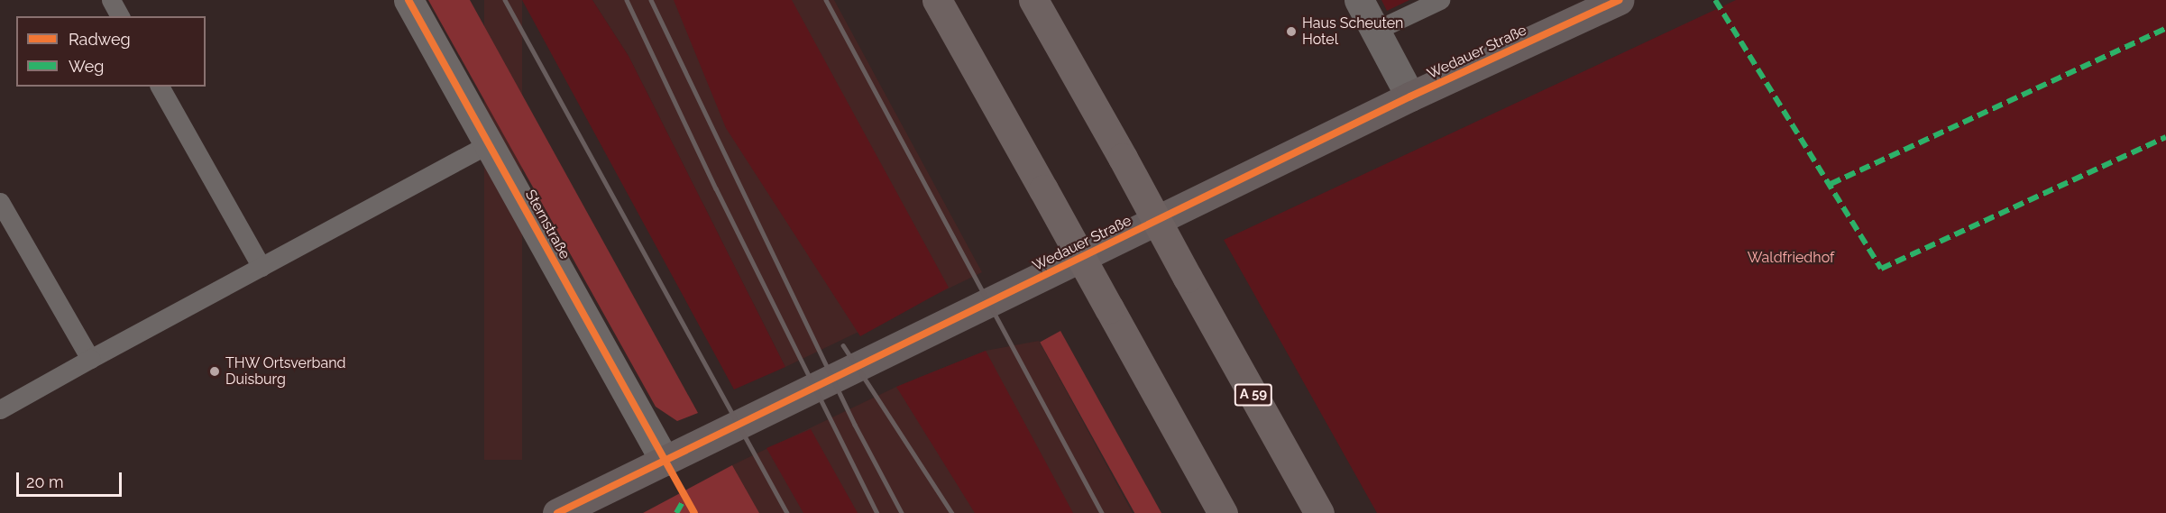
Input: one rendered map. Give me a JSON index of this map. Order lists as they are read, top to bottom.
{
  "streets": {
    "highway": ["A 59"],
    "street": ["Wedauer Straße", "Sternstraße"]
  },
  "crossings": [
    ["Wedauer Straße", "Sternstraße"]
  ],
  "parks": ["Waldfriedhof"],
  "places": ["Haus Scheuten Hotel", "THW Ortsverband Duisburg"],
  "legend": ["Radweg", "Weg"],
  "scale_bar": "20 m"
}
